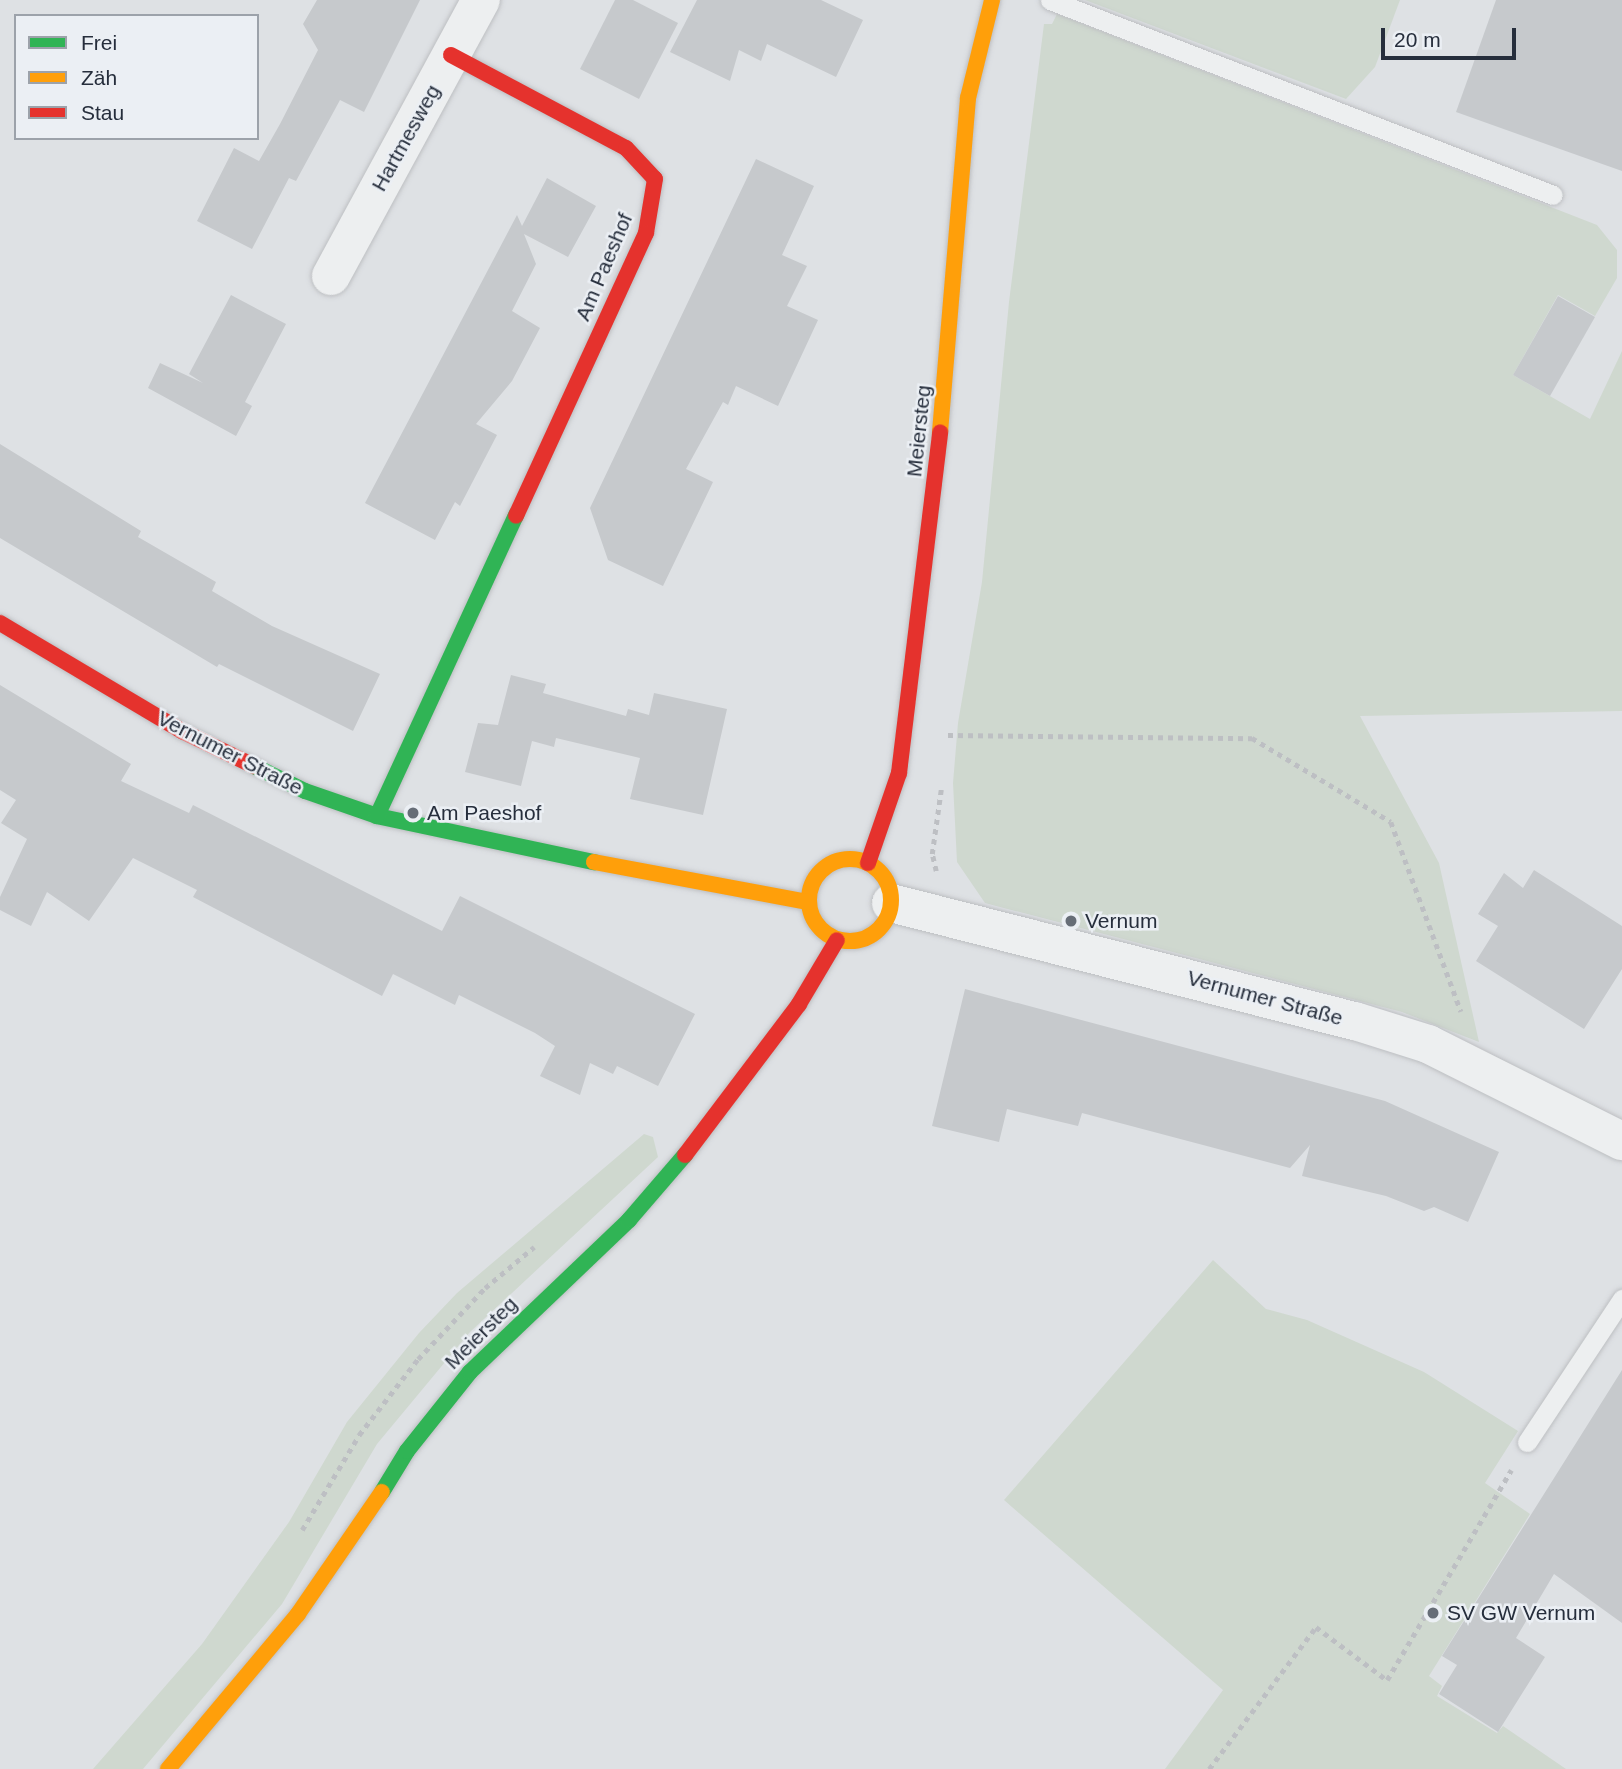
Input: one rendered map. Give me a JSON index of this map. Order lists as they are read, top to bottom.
{
  "streets": {
    "street": [
      "Hartmesweg",
      "Am Paeshof",
      "Meiersteg",
      "Vernumer Straße"
    ]
  },
  "crossings": [
    ["Hartmesweg", "Am Paeshof"],
    ["Am Paeshof", "Vernumer Straße"],
    ["Meiersteg", "Vernumer Straße"]
  ],
  "places": ["Am Paeshof", "Vernum", "SV GW Vernum"],
  "legend": ["Frei", "Zäh", "Stau"],
  "scale_bar": "20 m"
}
